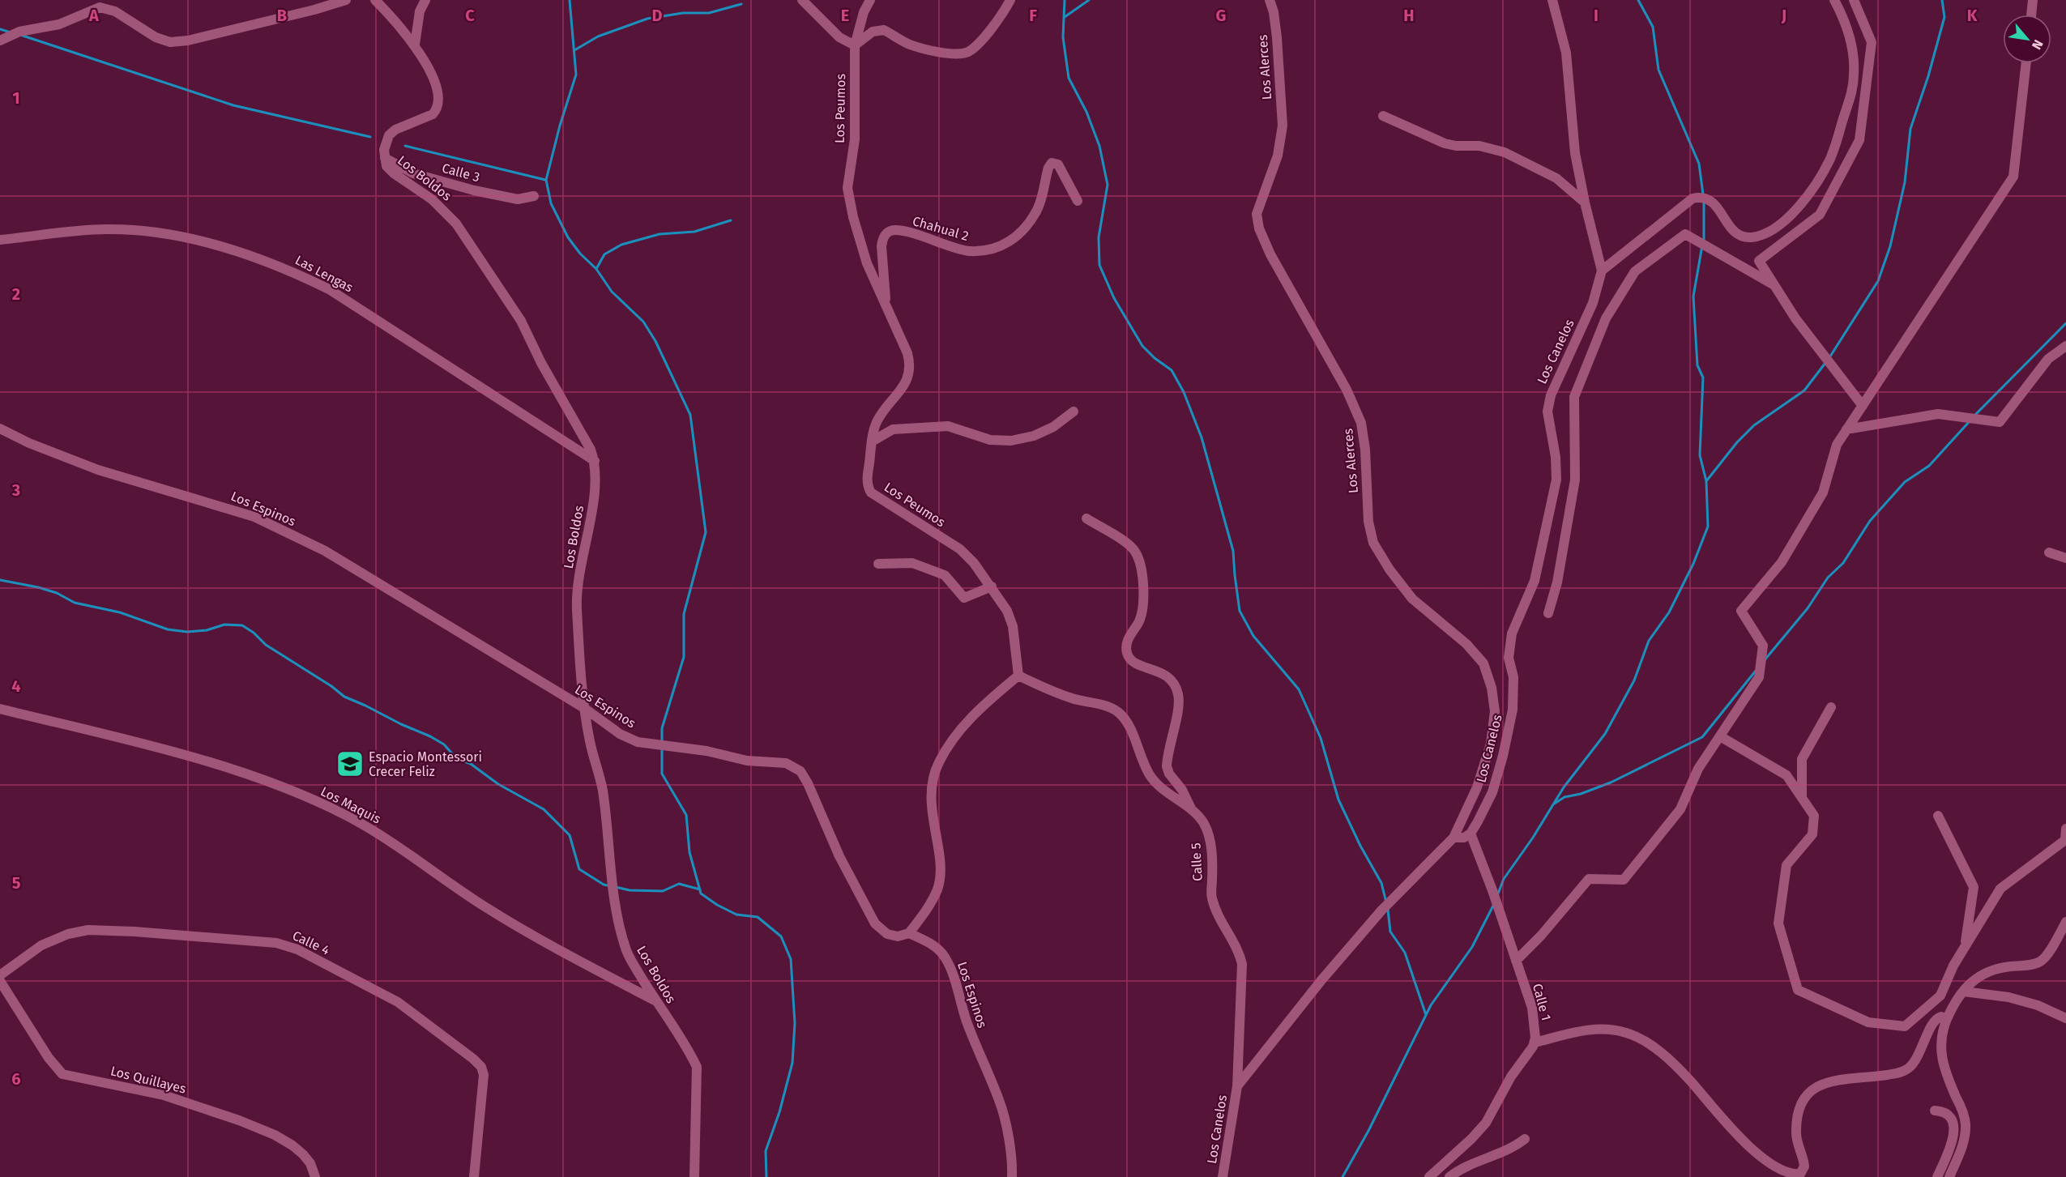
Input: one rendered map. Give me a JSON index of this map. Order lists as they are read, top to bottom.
{
  "streets": {
    "street": [
      "Los Alerces",
      "Los Peumos",
      "Calle 3",
      "Los Boldos",
      "Chahual 2",
      "Las Lengas",
      "Los Canelos",
      "Los Espinos",
      "Los Maquis",
      "Calle 5",
      "Calle 4",
      "Calle 1",
      "Los Quillayes"
    ]
  },
  "crossings": [
    ["Los Peumos", "Chahual 2"],
    ["Los Peumos", "Calle 5"],
    ["Calle 3", "Los Boldos"],
    ["Los Boldos", "Las Lengas"],
    ["Los Boldos", "Los Espinos"],
    ["Los Boldos", "Los Maquis"],
    ["Los Canelos", "Calle 5"],
    ["Los Canelos", "Calle 1"]
  ],
  "places": {
    "school or university": ["Espacio Montessori Crecer Feliz"]
  },
  "north": "bottom right",
  "grid": {
    "columns": [
      "A",
      "B",
      "C",
      "D",
      "E",
      "F",
      "G",
      "H",
      "I",
      "J",
      "K"
    ],
    "rows": [
      "1",
      "2",
      "3",
      "4",
      "5",
      "6"
    ]
  }
}
